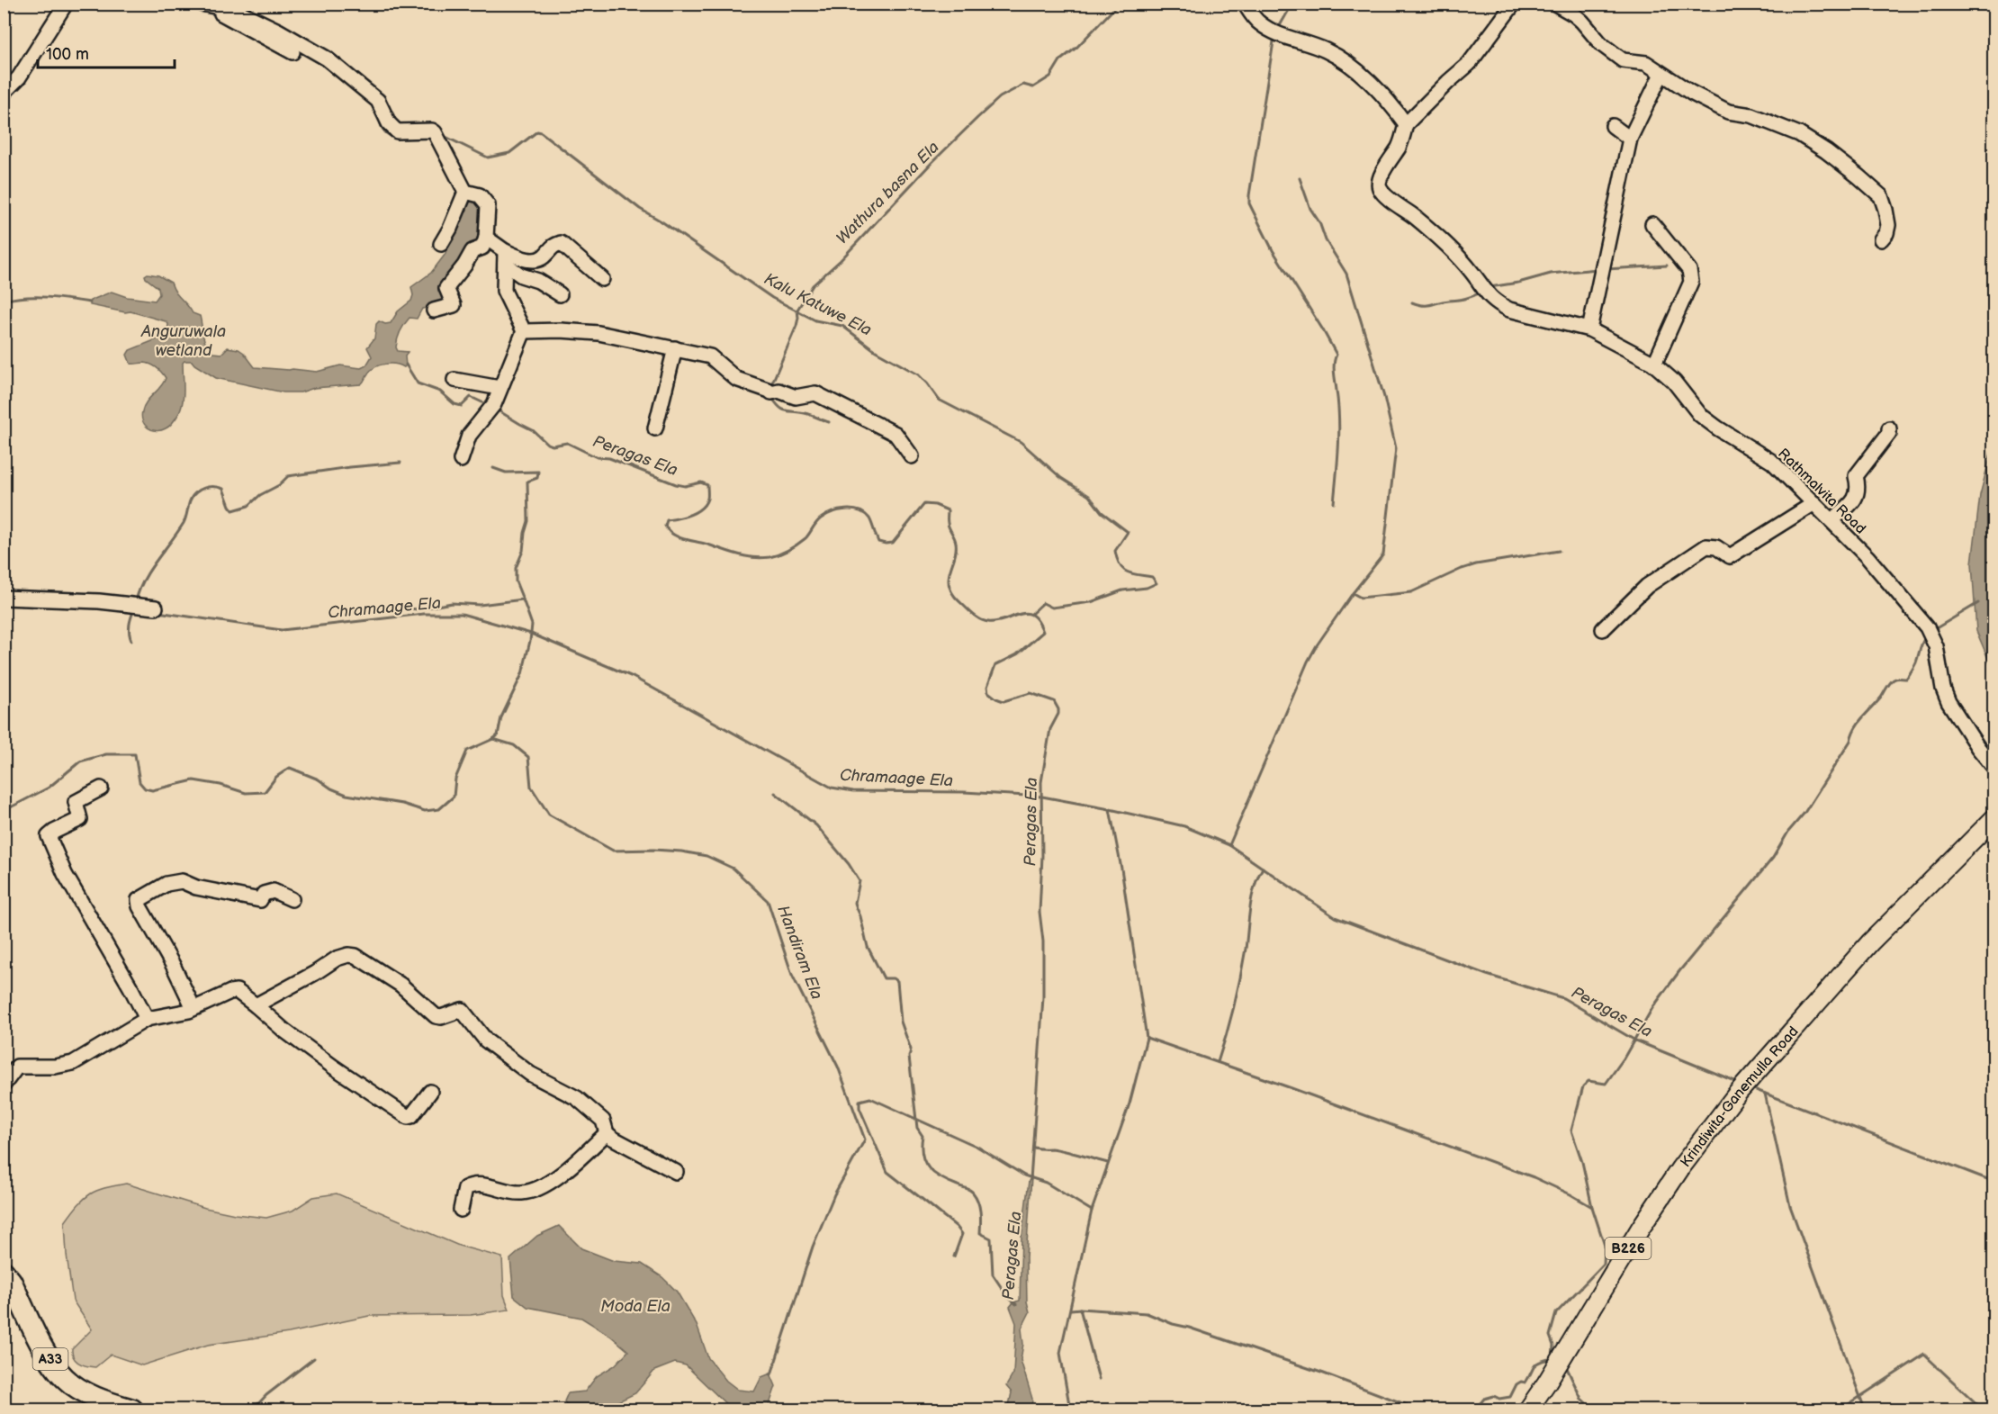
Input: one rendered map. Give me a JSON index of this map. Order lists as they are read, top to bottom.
{
  "streets": {
    "highway": ["A33"],
    "main road": ["Krindiwita-Ganemulla Road", "B226"],
    "street": ["Rathmalvita Road"]
  },
  "water": [
    "Wathura basna Ela",
    "Kalu Katuwe Ela",
    "Anguruwala wetland",
    "Peragas Ela",
    "Chramaage Ela",
    "Handiram Ela",
    "Moda Ela"
  ],
  "scale_bar": "100 m"
}
